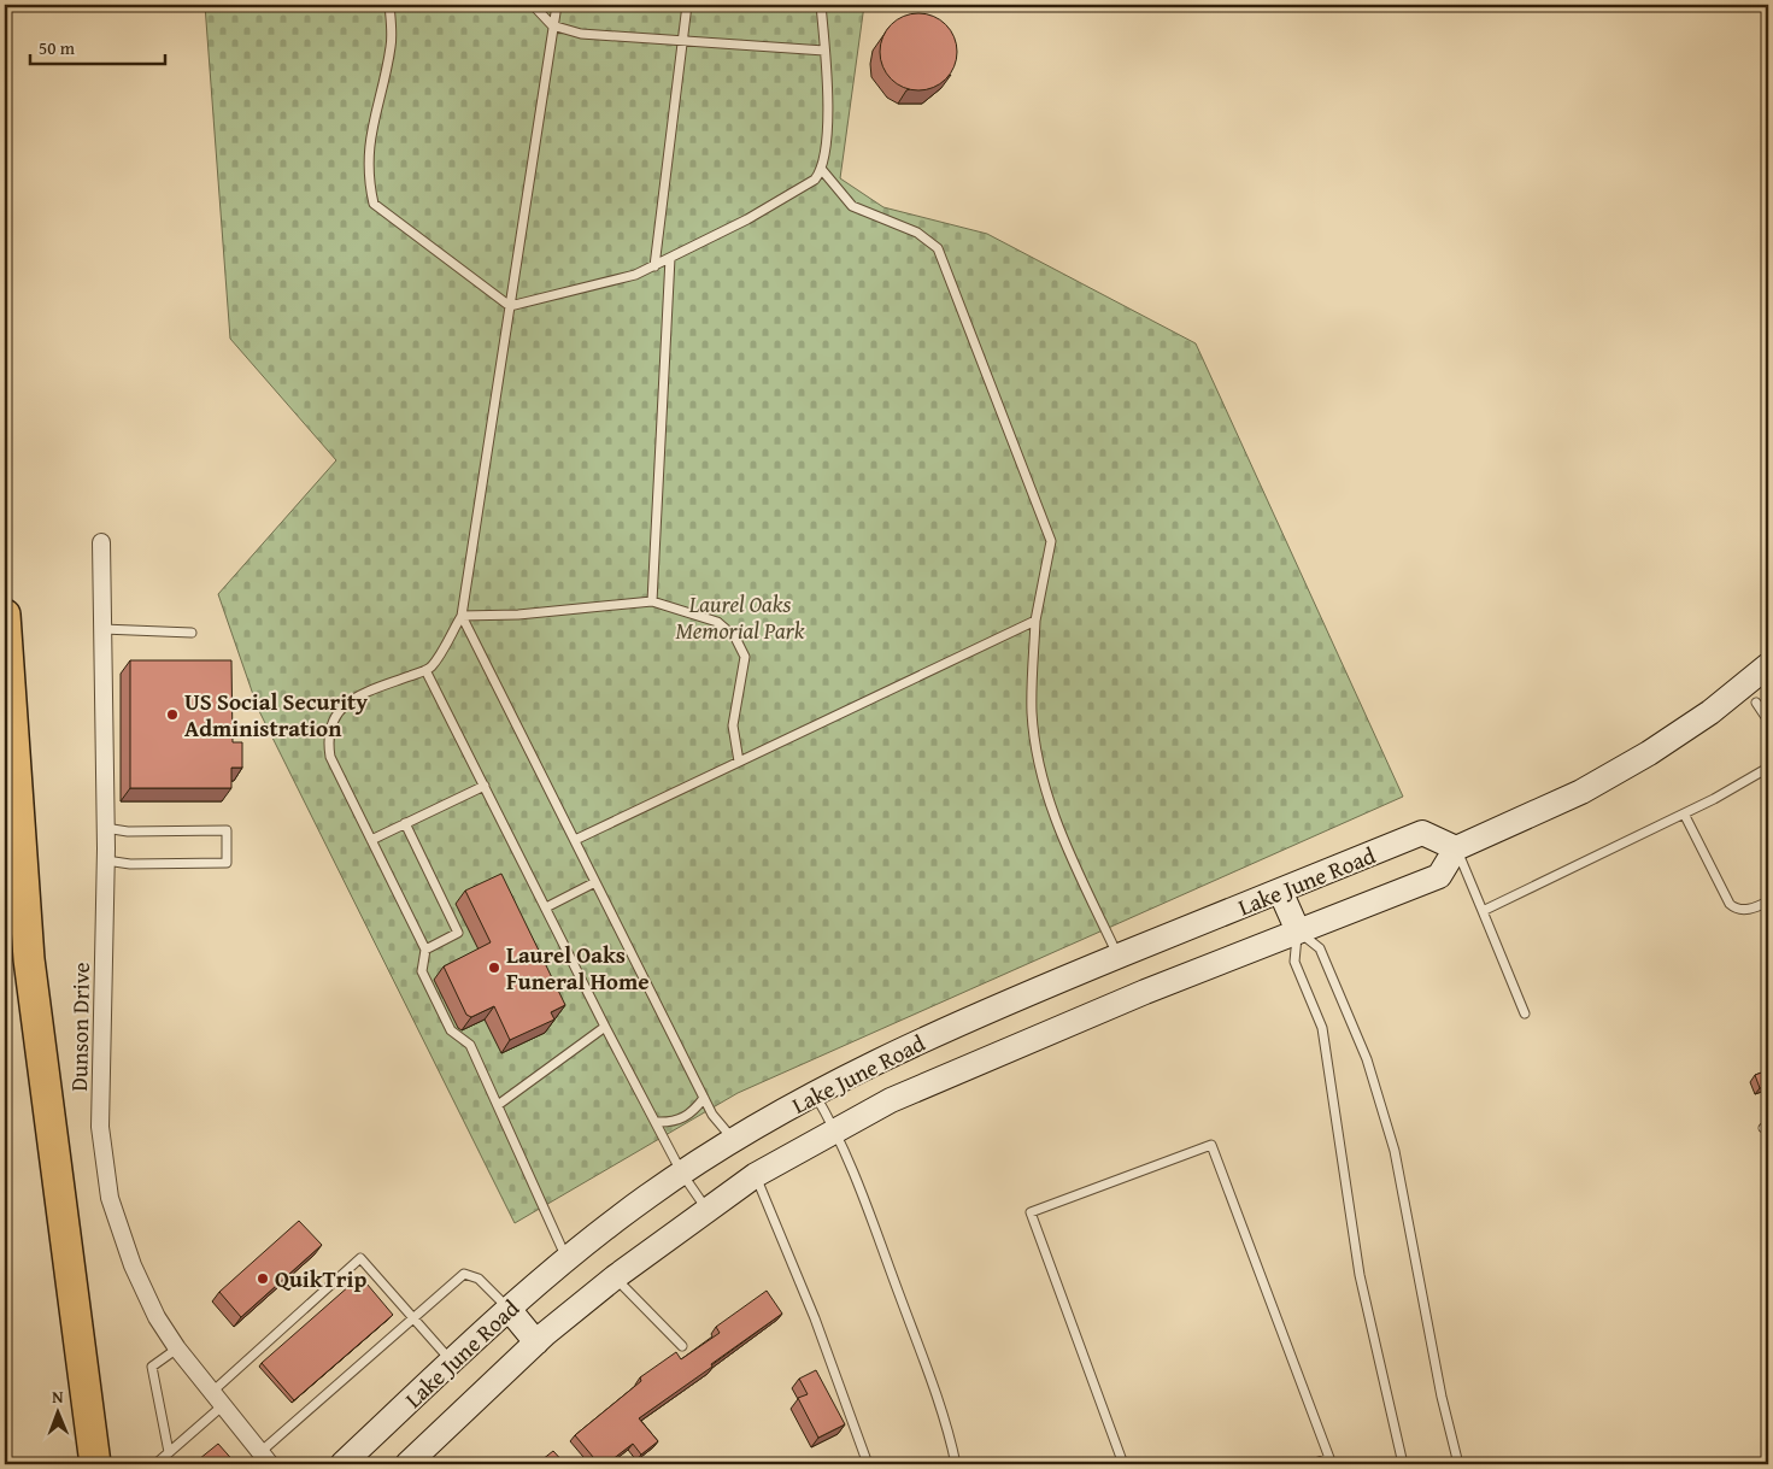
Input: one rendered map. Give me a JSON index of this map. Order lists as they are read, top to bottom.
{
  "streets": {
    "main road": ["Lake June Road"],
    "street": ["Dunson Drive"]
  },
  "parks": ["Laurel Oaks Memorial Park"],
  "places": ["US Social Security Administration", "Laurel Oaks Funeral Home", "QuikTrip"],
  "scale_bar": "50 m",
  "north": "top"
}
